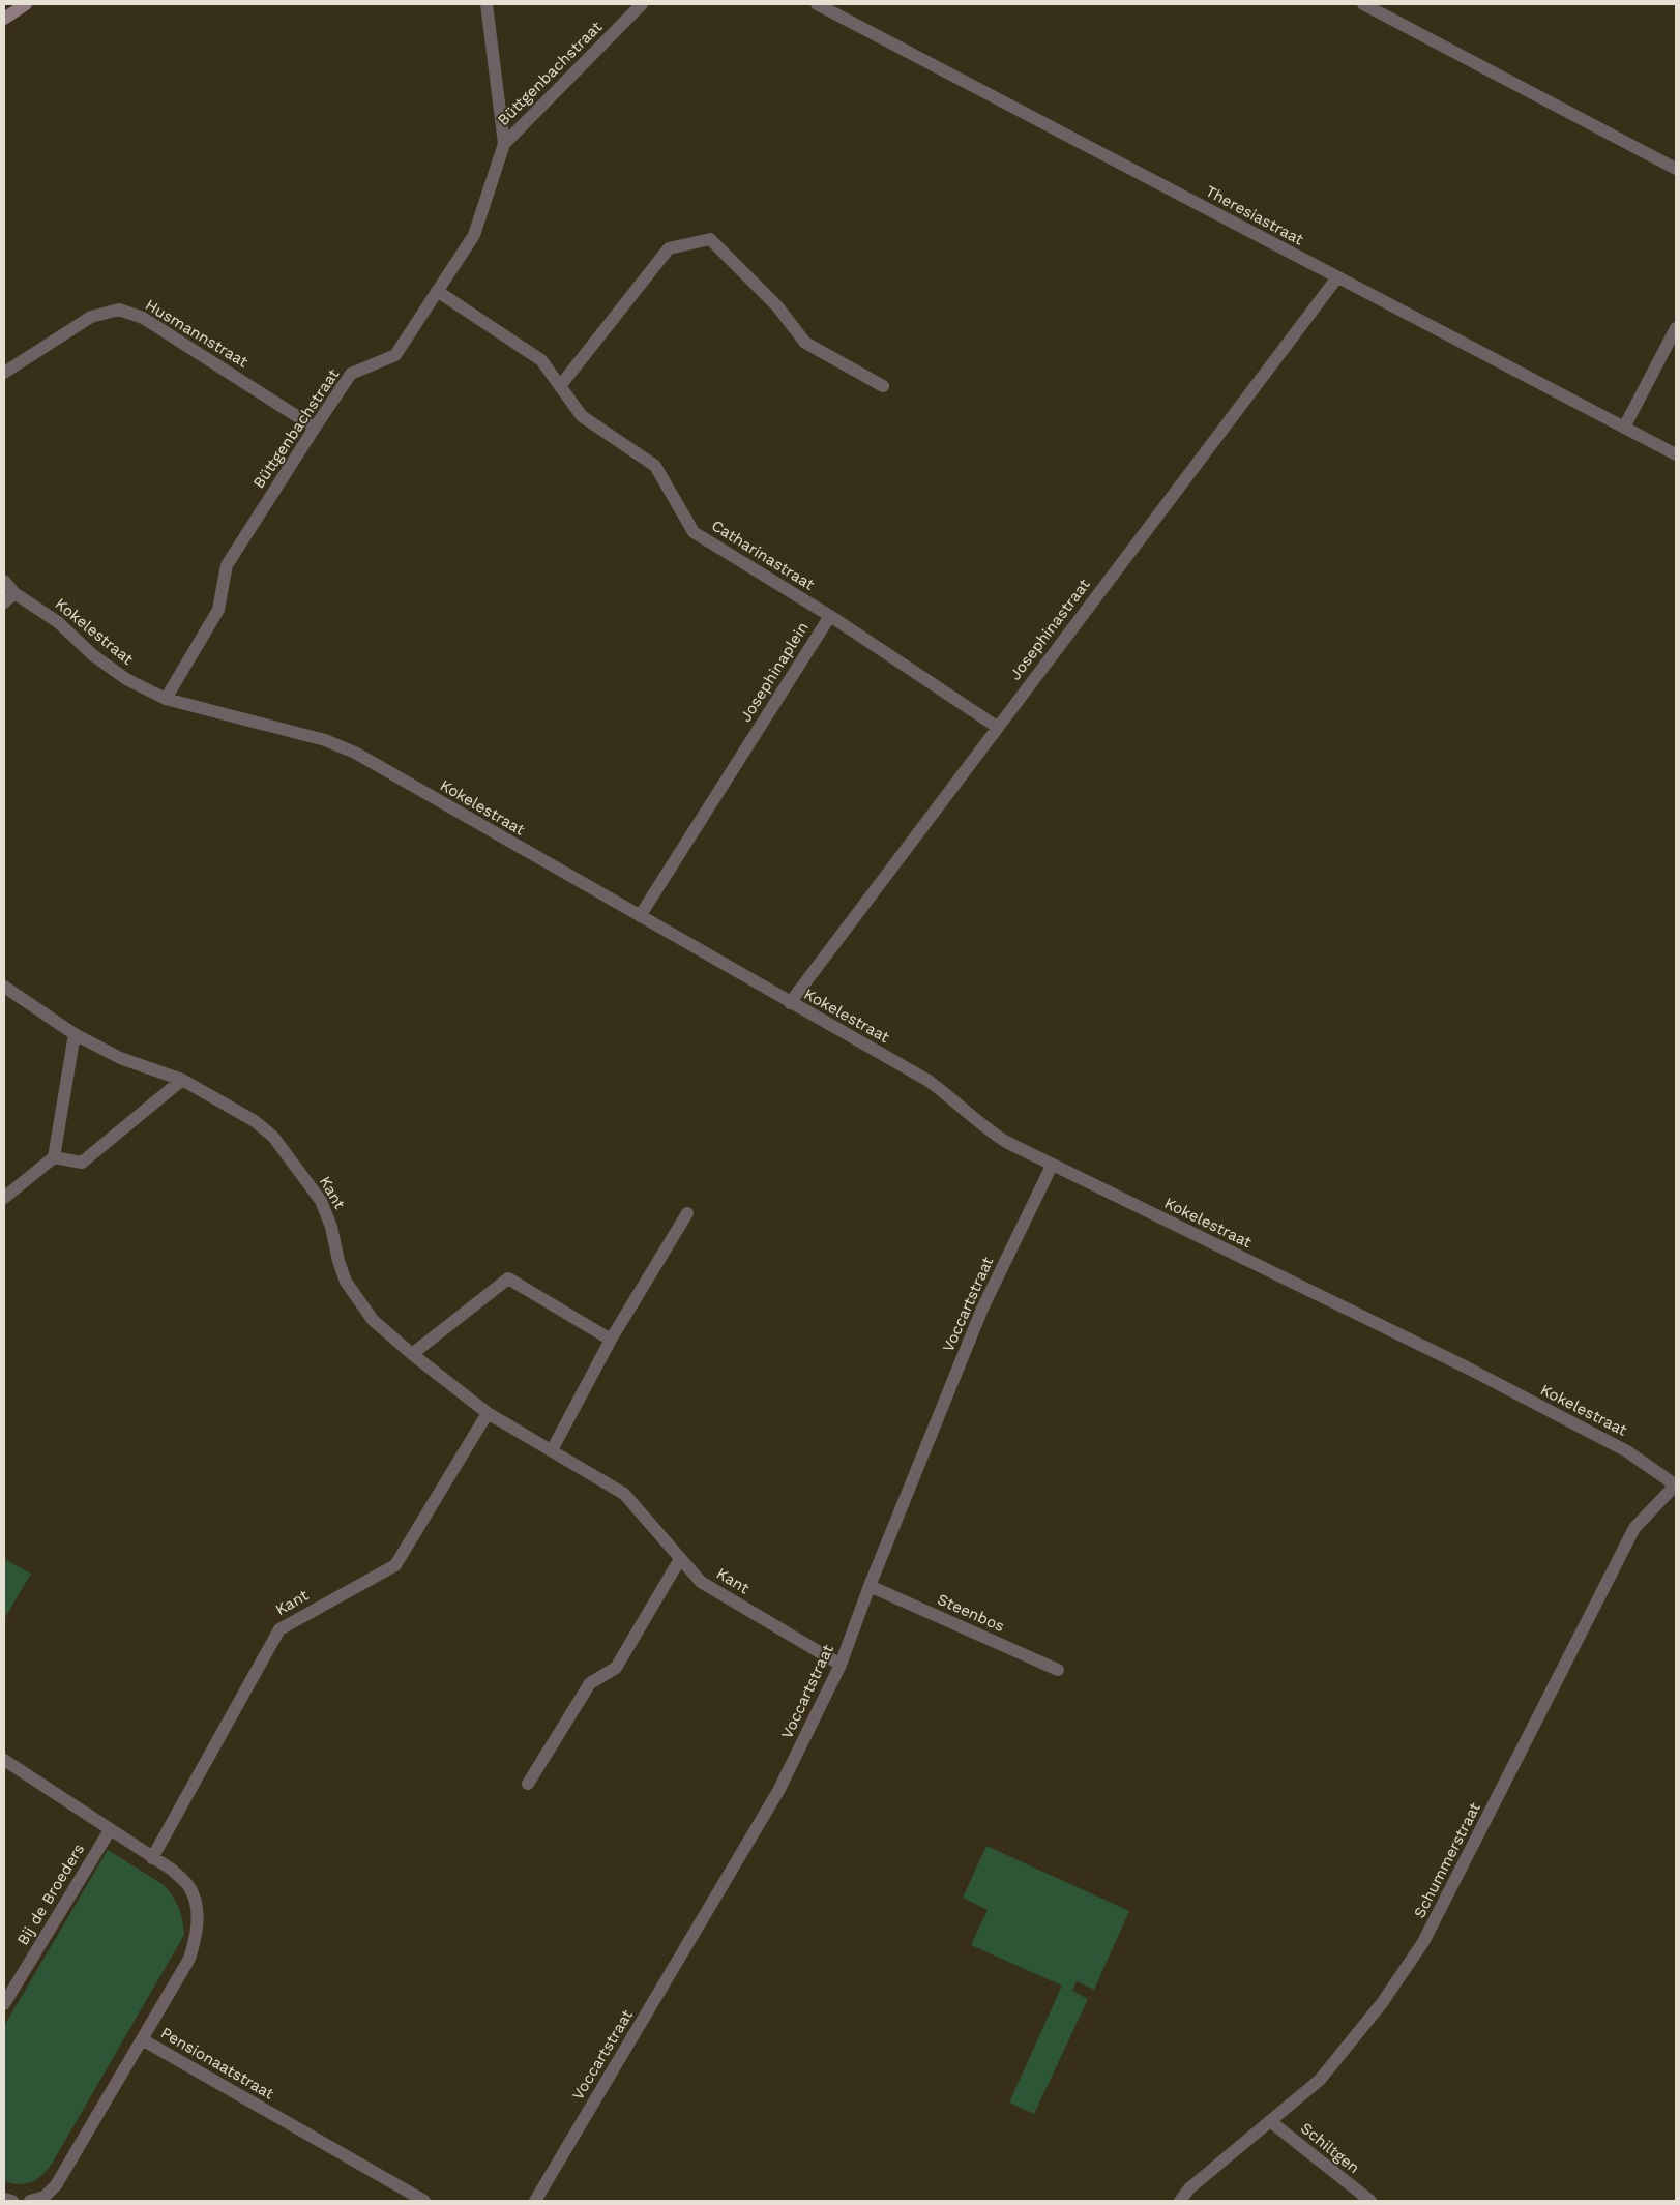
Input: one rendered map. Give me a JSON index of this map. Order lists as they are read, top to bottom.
{
  "streets": {
    "street": [
      "Büttgenbachstraat",
      "Theresiastraat",
      "Husmannstraat",
      "Catharinastraat",
      "Josephinastraat",
      "Kokelestraat",
      "Josephinaplein",
      "Kant",
      "Voccartstraat",
      "Steenbos",
      "Schummerstraat",
      "Bij de Broeders",
      "Pensionaatstraat",
      "Schiltgen"
    ]
  },
  "crossings": [
    ["Büttgenbachstraat", "Husmannstraat"],
    ["Büttgenbachstraat", "Catharinastraat"],
    ["Büttgenbachstraat", "Kokelestraat"],
    ["Theresiastraat", "Josephinastraat"],
    ["Catharinastraat", "Josephinaplein"],
    ["Josephinastraat", "Kokelestraat"],
    ["Josephinastraat", "Josephinaplein"],
    ["Kokelestraat", "Josephinaplein"],
    ["Kokelestraat", "Voccartstraat"],
    ["Kokelestraat", "Schummerstraat"],
    ["Kant", "Voccartstraat"],
    ["Voccartstraat", "Steenbos"],
    ["Schummerstraat", "Schiltgen"]
  ]
}
